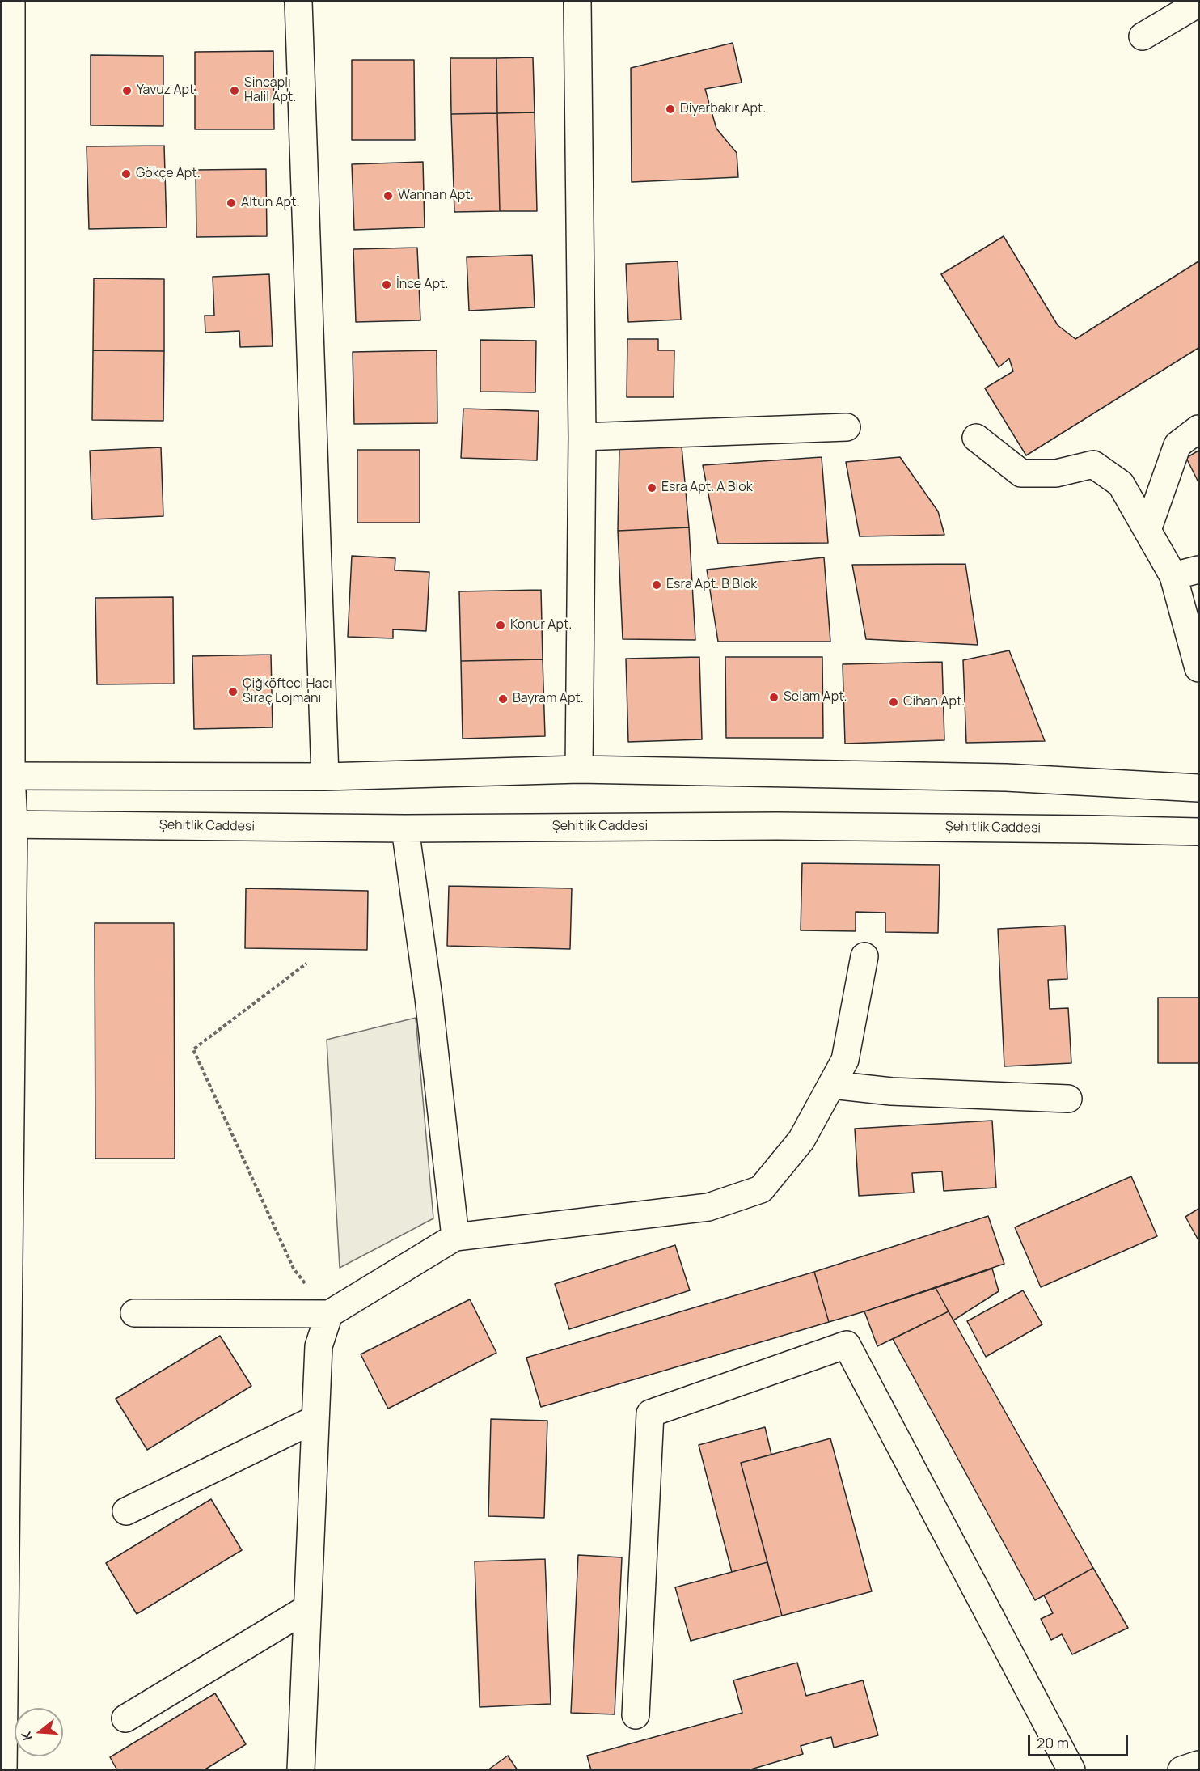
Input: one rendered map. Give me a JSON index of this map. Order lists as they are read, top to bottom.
{
  "streets": {
    "street": ["Şehitlik Caddesi"]
  },
  "places": [
    "Yavuz Apt.",
    "Sincaplı Halil Apt.",
    "Diyarbakır Apt.",
    "Gökçe Apt.",
    "Wannan Apt.",
    "Altun Apt.",
    "İnce Apt.",
    "Esra Apt. A Blok",
    "Esra Apt. B Blok",
    "Konur Apt.",
    "Çiğköfteci Hacı Siraç Lojmanı",
    "Selam Apt.",
    "Bayram Apt.",
    "Cihan Apt."
  ],
  "scale_bar": "20 m",
  "north": "left"
}
